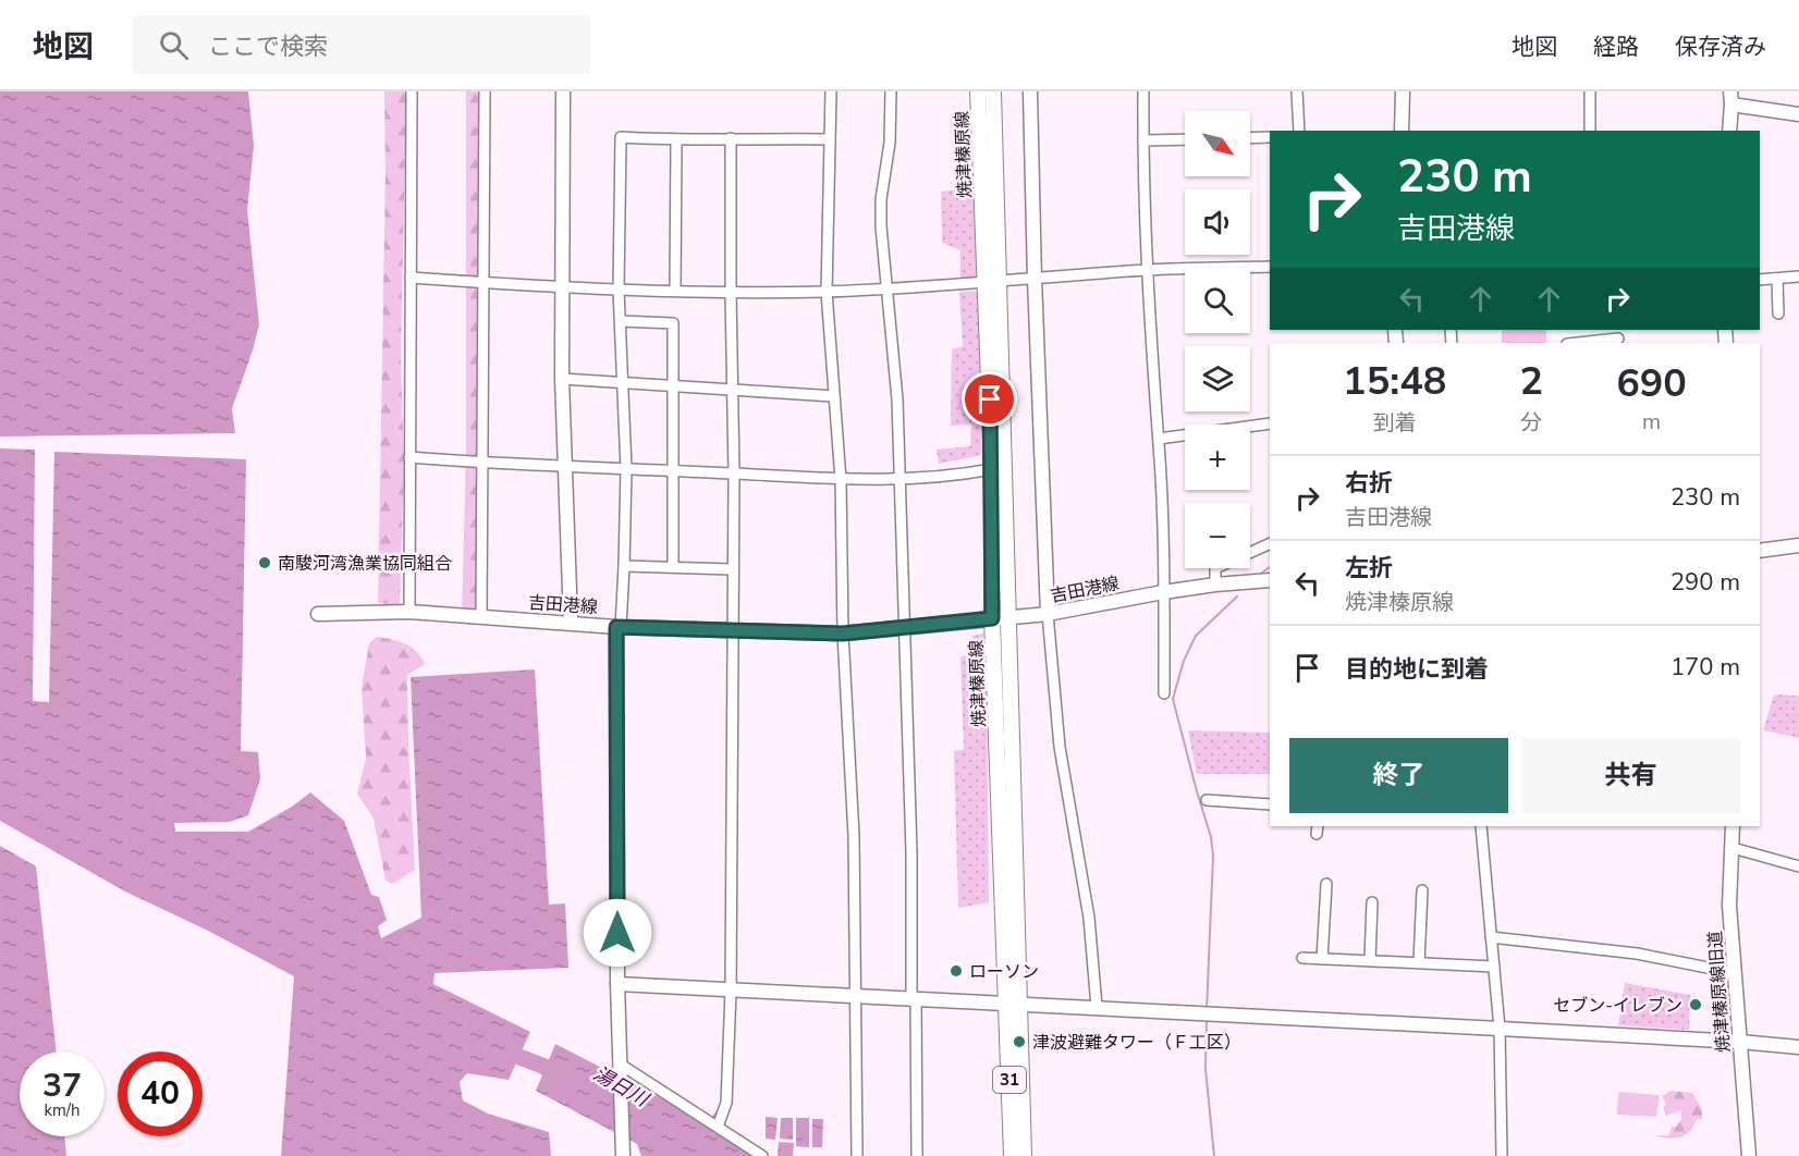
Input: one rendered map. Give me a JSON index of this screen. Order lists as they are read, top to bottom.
{
  "streets": {
    "main road": ["焼津榛原線", "31"],
    "street": ["吉田港線", "焼津榛原線旧道"]
  },
  "crossings": [
    ["焼津榛原線", "吉田港線"]
  ],
  "water": ["湯日川"],
  "places": [
    "南駿河湾漁業協同組合",
    "ローソン",
    "セブン-イレブン",
    "津波避難タワー（Ｆ工区）"
  ],
  "north": "bottom right",
  "page": {
    "header": "地図",
    "search": "ここで検索",
    "nav": ["地図", "経路", "保存済み"],
    "map_buttons": ["+", "−"],
    "turn": ["230 m", "吉田港線"],
    "eta": [
      "15:48",
      "到着",
      "2",
      "分",
      "690",
      "m"
    ],
    "list": [
      {
        "name": "右折",
        "note": "吉田港線",
        "value": "230 m"
      },
      {
        "name": "左折",
        "note": "焼津榛原線",
        "value": "290 m"
      },
      {
        "name": "目的地に到着",
        "value": "170 m"
      }
    ],
    "buttons": ["終了", "共有"],
    "speed": "37 km/h",
    "limit": "40"
  }
}
